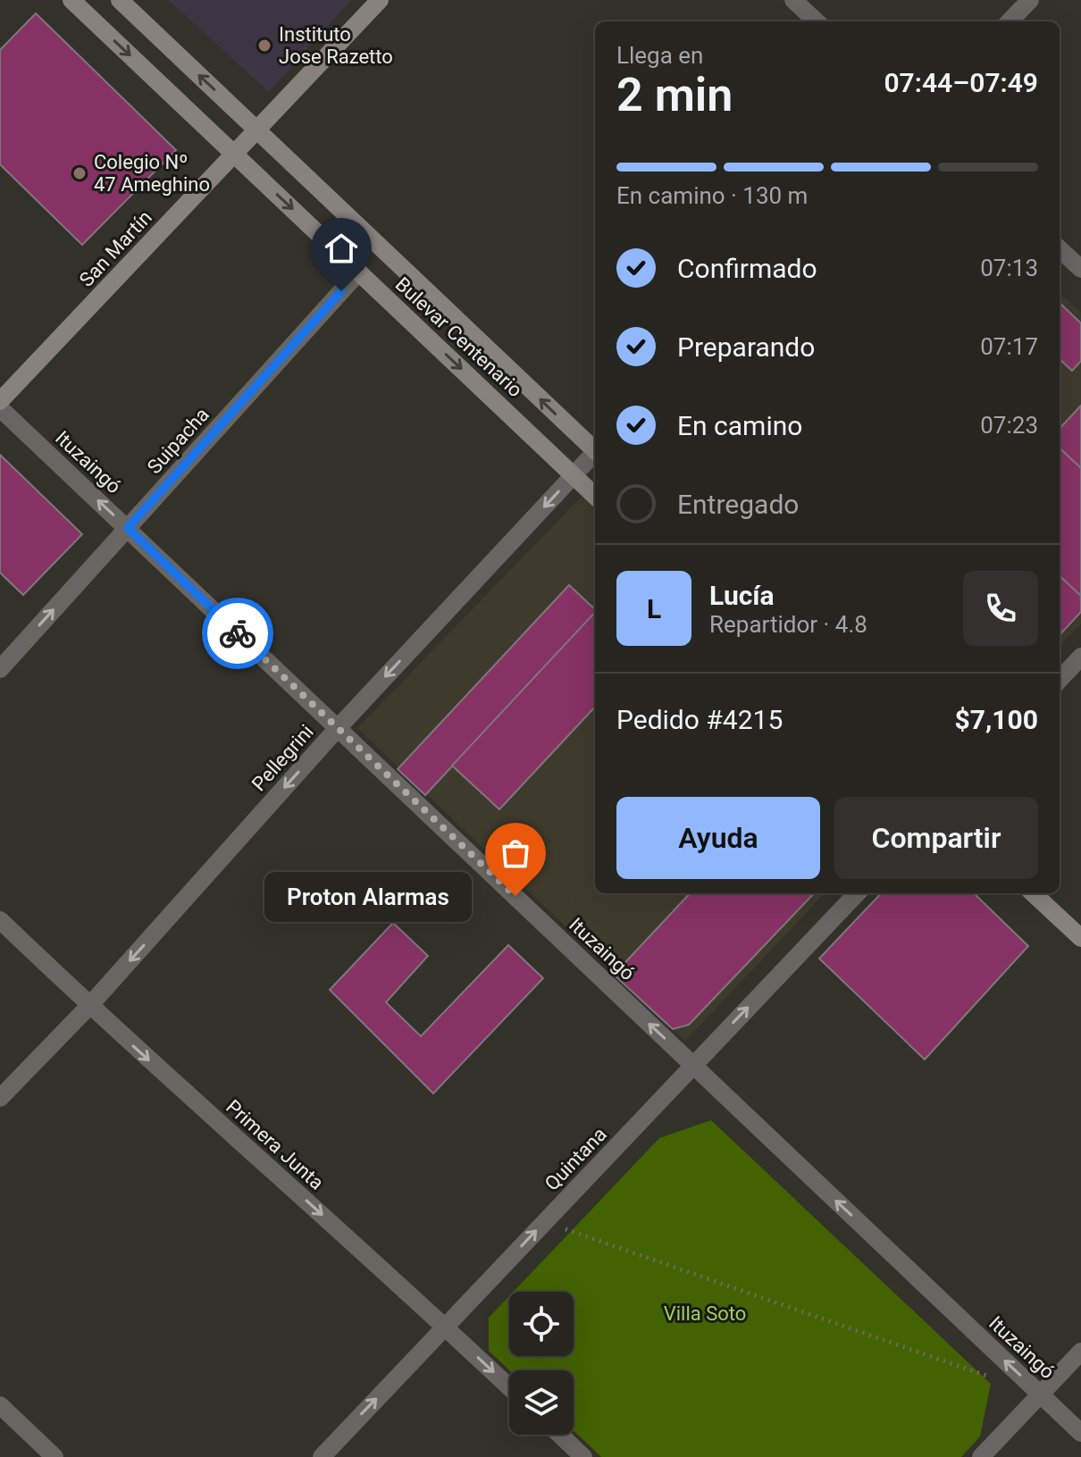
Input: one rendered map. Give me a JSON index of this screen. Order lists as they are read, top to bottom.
{
  "streets": {
    "main road": ["San Martín", "Bulevar Centenario"],
    "street": [
      "Suipacha",
      "Ituzaingó",
      "Pellegrini",
      "Primera Junta",
      "Quintana"
    ]
  },
  "crossings": [
    ["San Martín", "Bulevar Centenario"],
    ["Bulevar Centenario", "Suipacha"],
    ["Bulevar Centenario", "Pellegrini"],
    ["Suipacha", "Ituzaingó"],
    ["Ituzaingó", "Pellegrini"],
    ["Ituzaingó", "Quintana"],
    ["Pellegrini", "Primera Junta"],
    ["Primera Junta", "Quintana"]
  ],
  "one_way": [
    "Suipacha",
    "Ituzaingó",
    "Pellegrini",
    "Primera Junta",
    "Quintana"
  ],
  "parks": ["Villa Soto"],
  "places": ["Instituto Jose Razetto", "Colegio Nº 47 Ameghino", "Proton Alarmas"],
  "page": {
    "heading": ["2 min", "Llega en", "07:44–07:49"],
    "panel": [
      "Lucía",
      "Repartidor · 4.8",
      "Pedido #4215",
      "$7,100"
    ],
    "bar": "En camino · 130 m",
    "list": [
      ["Confirmado", "07:13"],
      ["Preparando", "07:17"],
      ["En camino", "07:23"],
      "Entregado"
    ],
    "round": "L",
    "buttons": ["Ayuda", "Compartir"],
    "bubble": "Proton Alarmas"
  }
}
